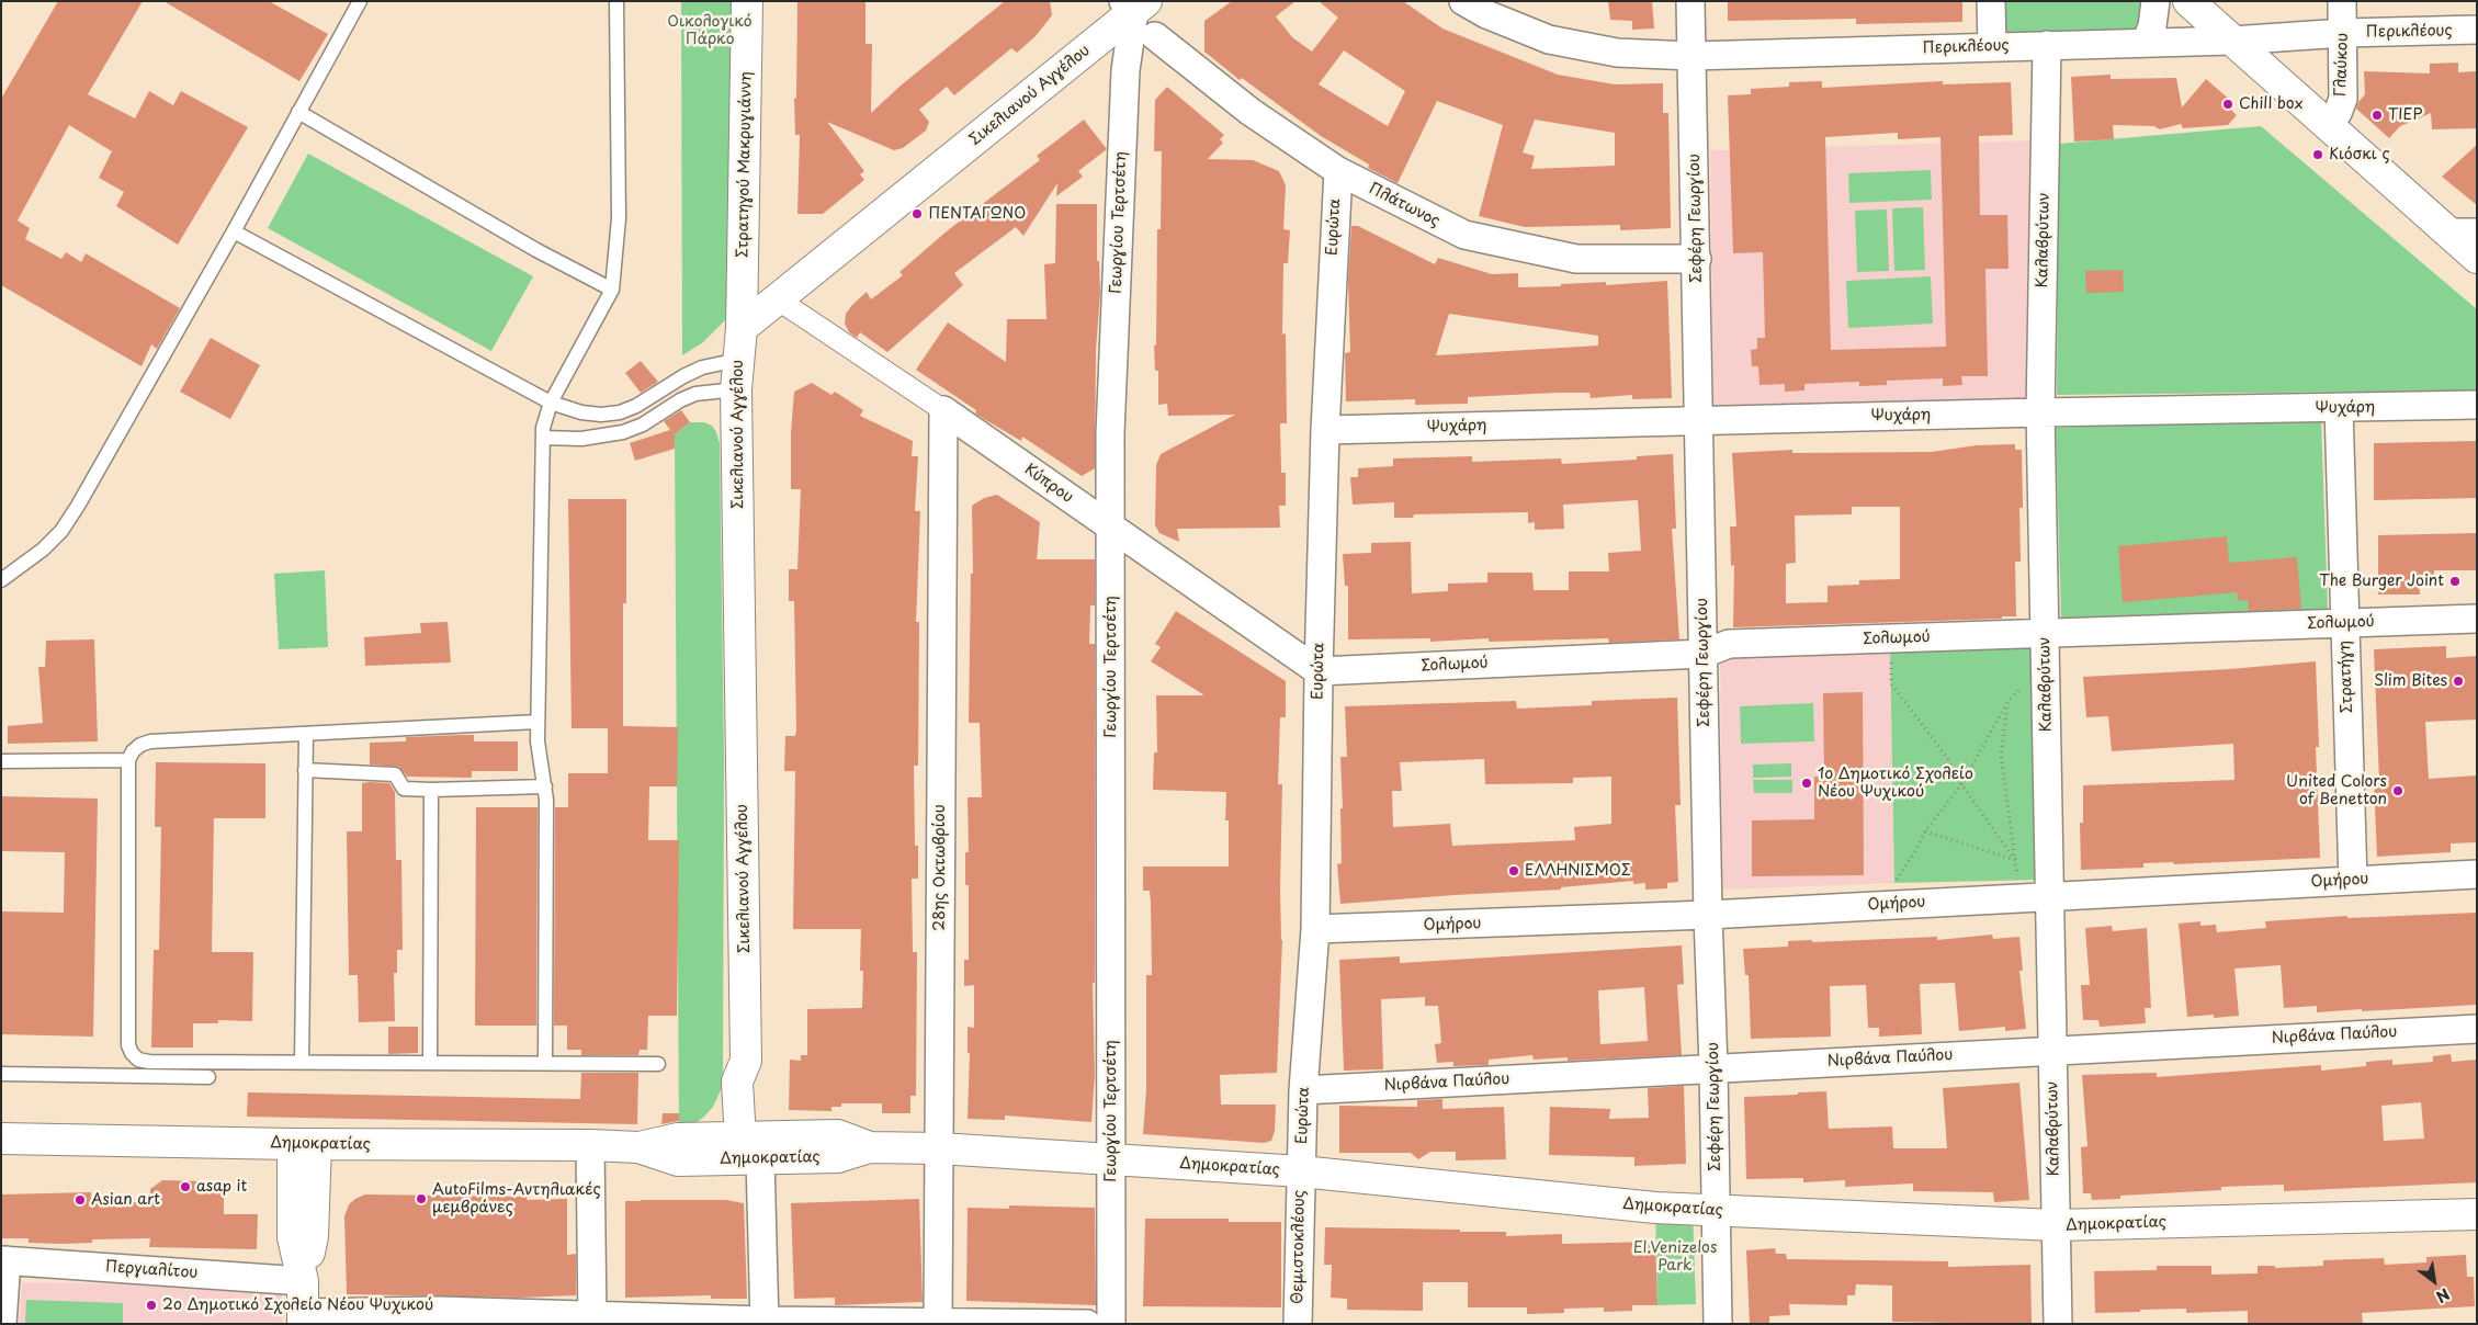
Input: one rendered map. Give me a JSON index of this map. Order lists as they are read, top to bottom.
{
  "streets": {
    "street": [
      "Περικλέους",
      "Γλαύκου",
      "Σικελιανού Αγγέλου",
      "Στρατηγού Μακρυγιάννη",
      "Πλάτωνος",
      "Σεφέρη Γεωργίου",
      "Γεωργίου Τερτσέτη",
      "Ευρώτα",
      "Καλαβρύτων",
      "Ψυχάρη",
      "Κύπρου",
      "Σολωμού",
      "Στρατήγη",
      "28ης Οκτωβρίου",
      "Ομήρου",
      "Νιρβάνα Παύλου",
      "Δημοκρατίας",
      "Θεμιστοκλέους",
      "Περγιαλίτου"
    ]
  },
  "crossings": [
    ["Περικλέους", "Γλαύκου"],
    ["Περικλέους", "Σεφέρη Γεωργίου"],
    ["Περικλέους", "Καλαβρύτων"],
    ["Σικελιανού Αγγέλου", "Στρατηγού Μακρυγιάννη"],
    ["Σικελιανού Αγγέλου", "Γεωργίου Τερτσέτη"],
    ["Σικελιανού Αγγέλου", "Κύπρου"],
    ["Σικελιανού Αγγέλου", "Δημοκρατίας"],
    ["Πλάτωνος", "Σεφέρη Γεωργίου"],
    ["Πλάτωνος", "Ευρώτα"],
    ["Σεφέρη Γεωργίου", "Ψυχάρη"],
    ["Σεφέρη Γεωργίου", "Σολωμού"],
    ["Σεφέρη Γεωργίου", "Ομήρου"],
    ["Σεφέρη Γεωργίου", "Νιρβάνα Παύλου"],
    ["Σεφέρη Γεωργίου", "Δημοκρατίας"],
    ["Γεωργίου Τερτσέτη", "Κύπρου"],
    ["Γεωργίου Τερτσέτη", "Δημοκρατίας"],
    ["Ευρώτα", "Ψυχάρη"],
    ["Ευρώτα", "Κύπρου"],
    ["Ευρώτα", "Σολωμού"],
    ["Ευρώτα", "Ομήρου"],
    ["Ευρώτα", "Νιρβάνα Παύλου"],
    ["Ευρώτα", "Δημοκρατίας"],
    ["Ευρώτα", "Θεμιστοκλέους"],
    ["Καλαβρύτων", "Ψυχάρη"],
    ["Καλαβρύτων", "Σολωμού"],
    ["Καλαβρύτων", "Ομήρου"],
    ["Καλαβρύτων", "Νιρβάνα Παύλου"],
    ["Καλαβρύτων", "Δημοκρατίας"],
    ["Ψυχάρη", "Στρατήγη"],
    ["Κύπρου", "Σολωμού"],
    ["Κύπρου", "28ης Οκτωβρίου"],
    ["Σολωμού", "Στρατήγη"],
    ["Στρατήγη", "Ομήρου"],
    ["28ης Οκτωβρίου", "Δημοκρατίας"],
    ["Δημοκρατίας", "Θεμιστοκλέους"]
  ],
  "parks": ["Οικολογικό Πάρκο", "El.Venizelos Park"],
  "places": [
    "Chill box",
    "ΤΙΕΡ",
    "Κιόσκι ς",
    "ΠΕΝΤΑΓΩΝΟ",
    "The Burger Joint",
    "Slim Bites",
    "1ο Δημοτικό Σχολείο Νέου Ψυχικού",
    "United Colors of Benetton",
    "ΕΛΛΗΝΙΣΜΟΣ",
    "asap it",
    "AutoFilms-Αντηλιακές μεμβράνες",
    "Asian art",
    "2ο Δημοτικό Σχολείο Νέου Ψυχικού"
  ],
  "north": "bottom right"
}
